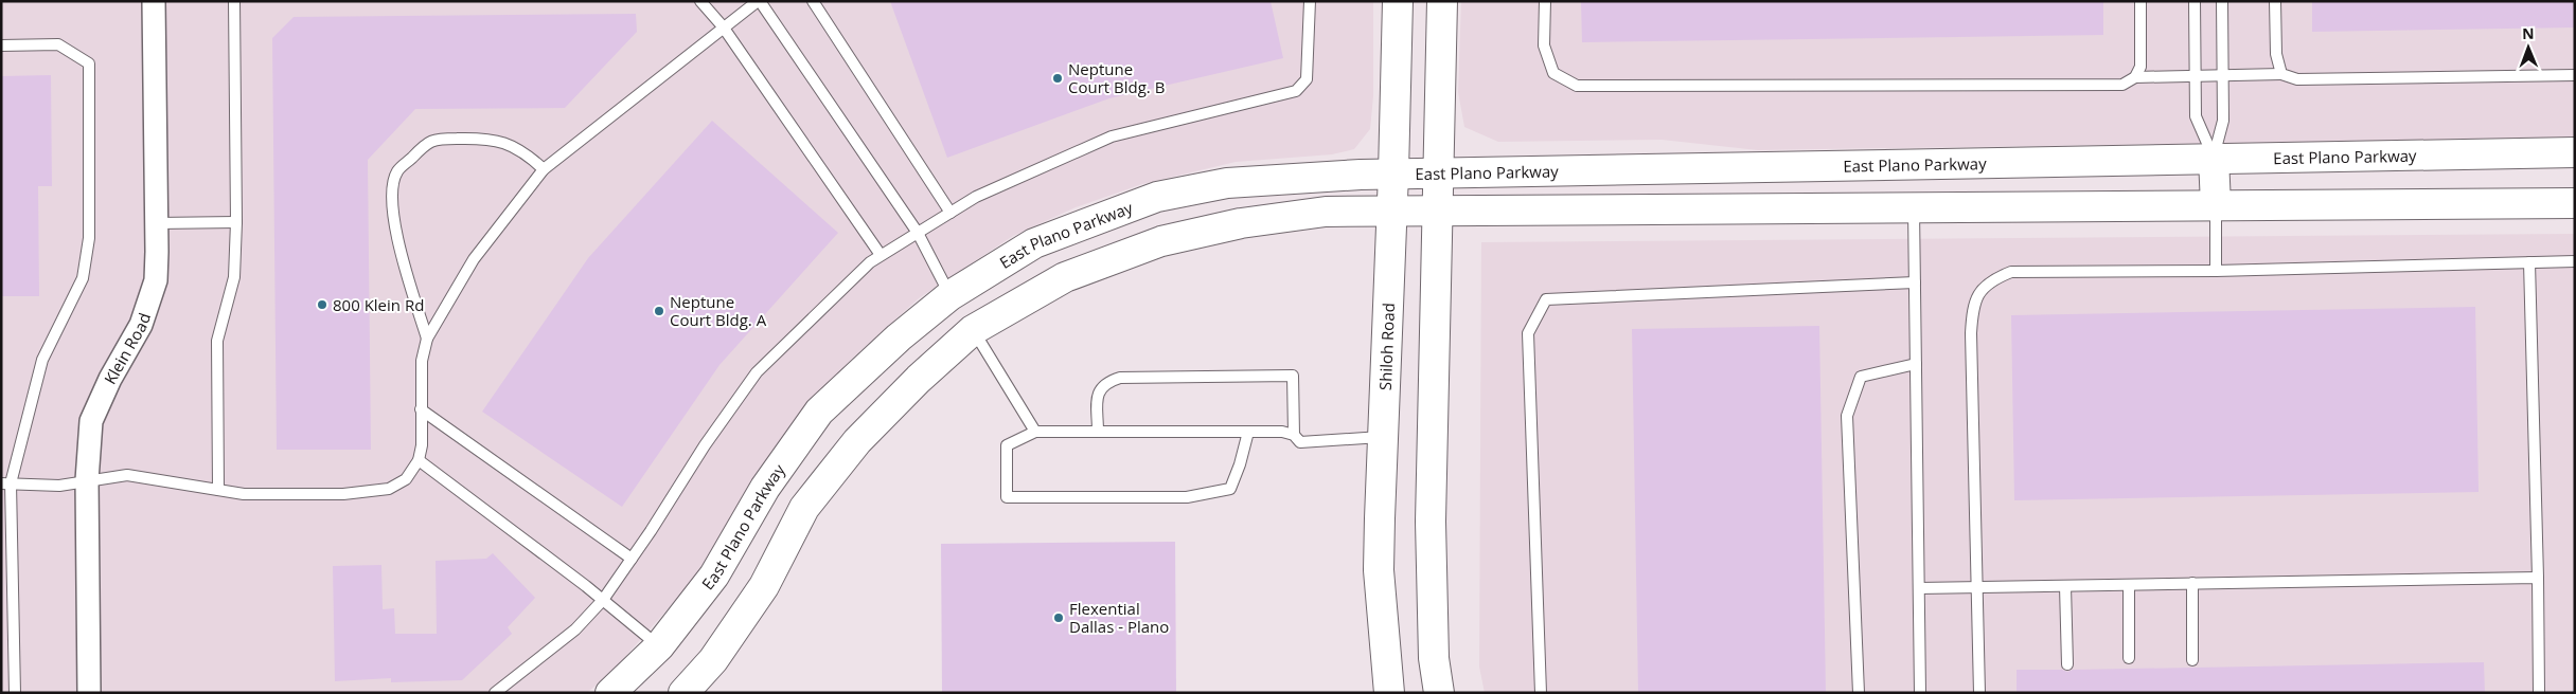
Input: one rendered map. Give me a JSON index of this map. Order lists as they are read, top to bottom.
{
  "streets": {
    "main road": ["East Plano Parkway", "Shiloh Road"],
    "street": ["Klein Road"]
  },
  "crossings": [
    ["East Plano Parkway", "Shiloh Road"]
  ],
  "places": [
    "Neptune Court Bldg. B",
    "800 Klein Rd",
    "Neptune Court Bldg. A",
    "Flexential Dallas - Plano"
  ],
  "north": "top"
}
